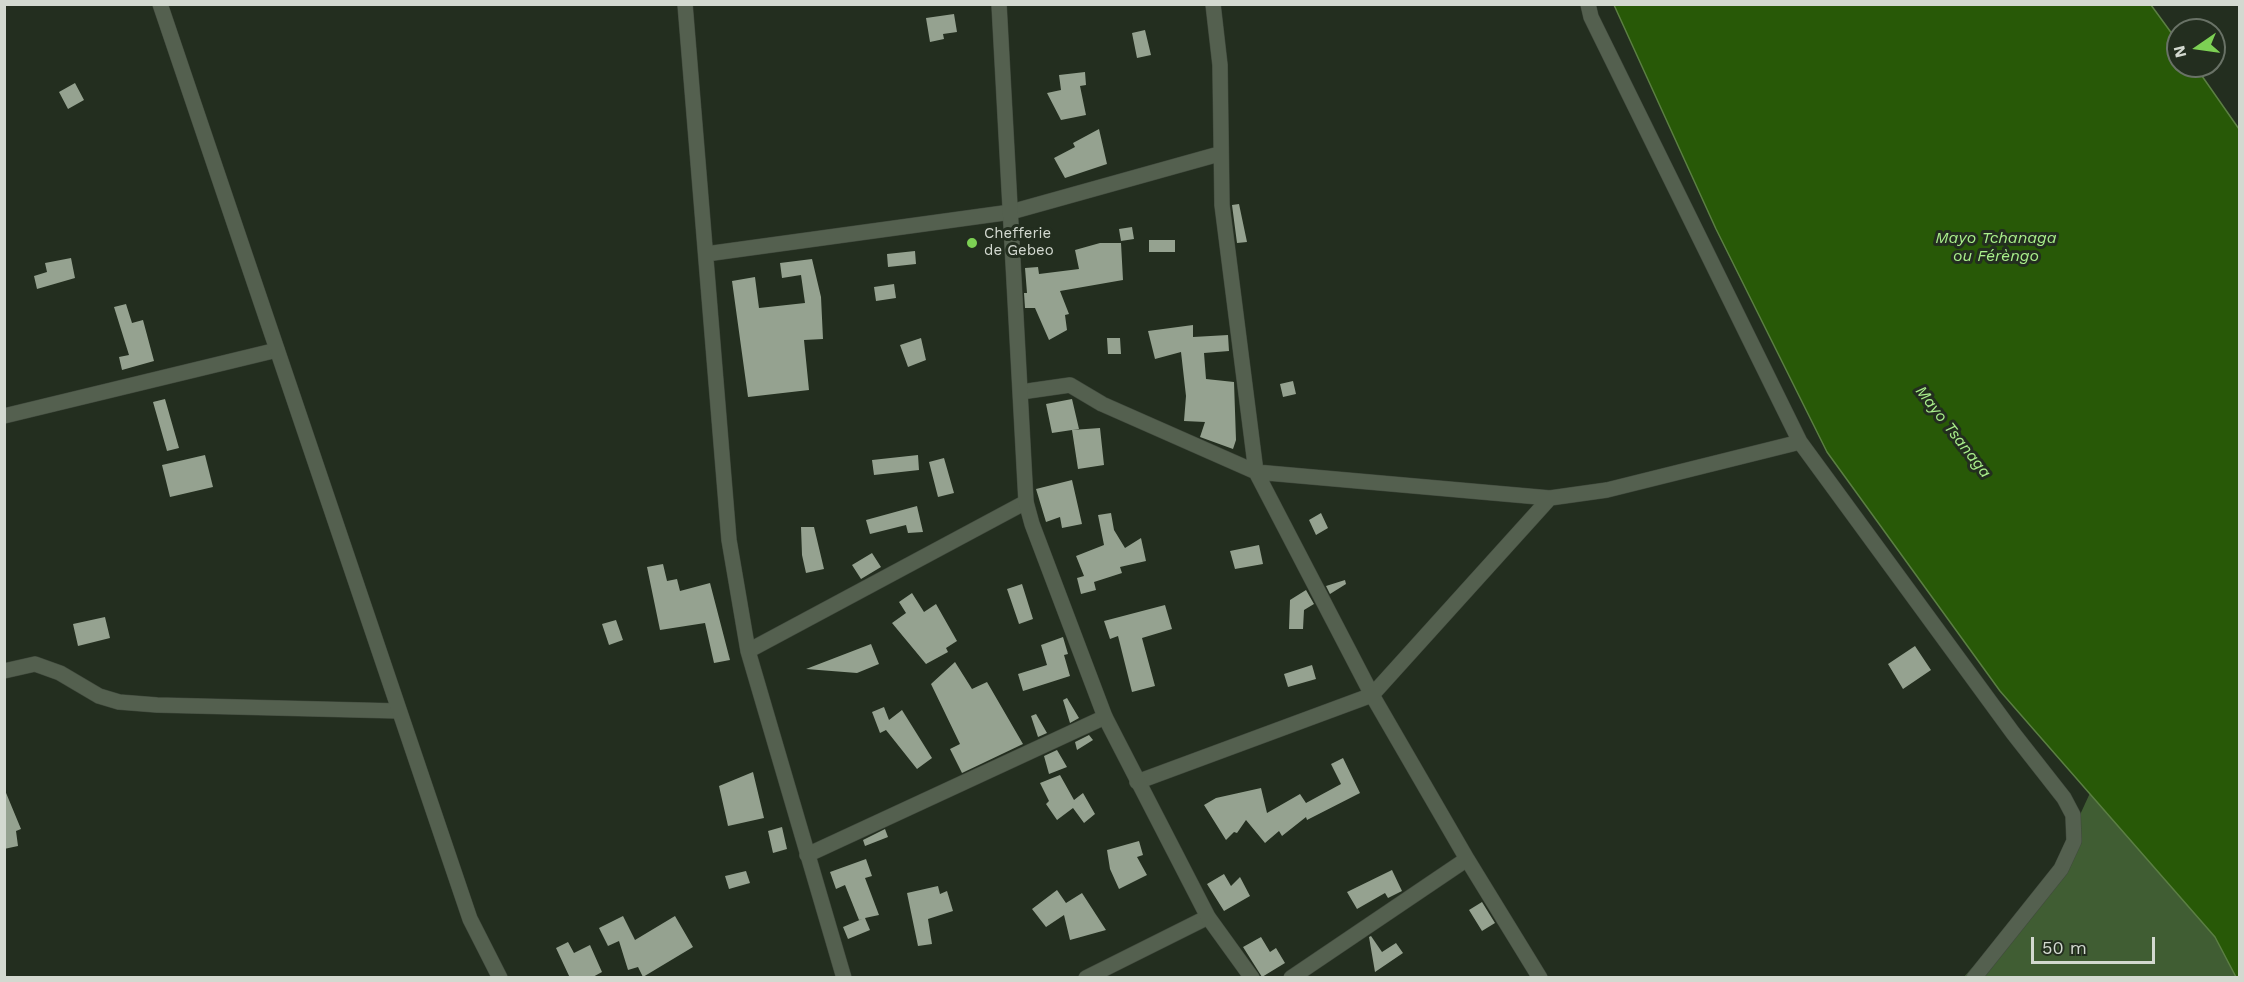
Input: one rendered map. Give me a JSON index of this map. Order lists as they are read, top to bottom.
{
  "water": ["Mayo Tchanaga ou Férèngo", "Mayo Tsanaga"],
  "places": ["Chefferie de Gebeo"],
  "scale_bar": "50 m",
  "north": "left"
}
